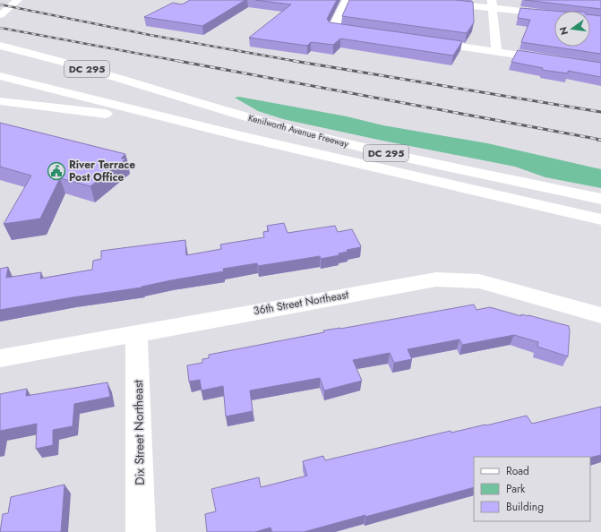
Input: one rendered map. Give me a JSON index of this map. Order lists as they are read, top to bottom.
{
  "streets": {
    "main road": [
      "DC 295",
      "Kenilworth Avenue Freeway",
      "36th Street Northeast",
      "Dix Street Northeast"
    ]
  },
  "crossings": [
    ["36th Street Northeast", "Dix Street Northeast"]
  ],
  "places": {
    "public building": ["River Terrace Post Office"]
  },
  "legend": ["Road", "Park", "Building"],
  "north": "left"
}
